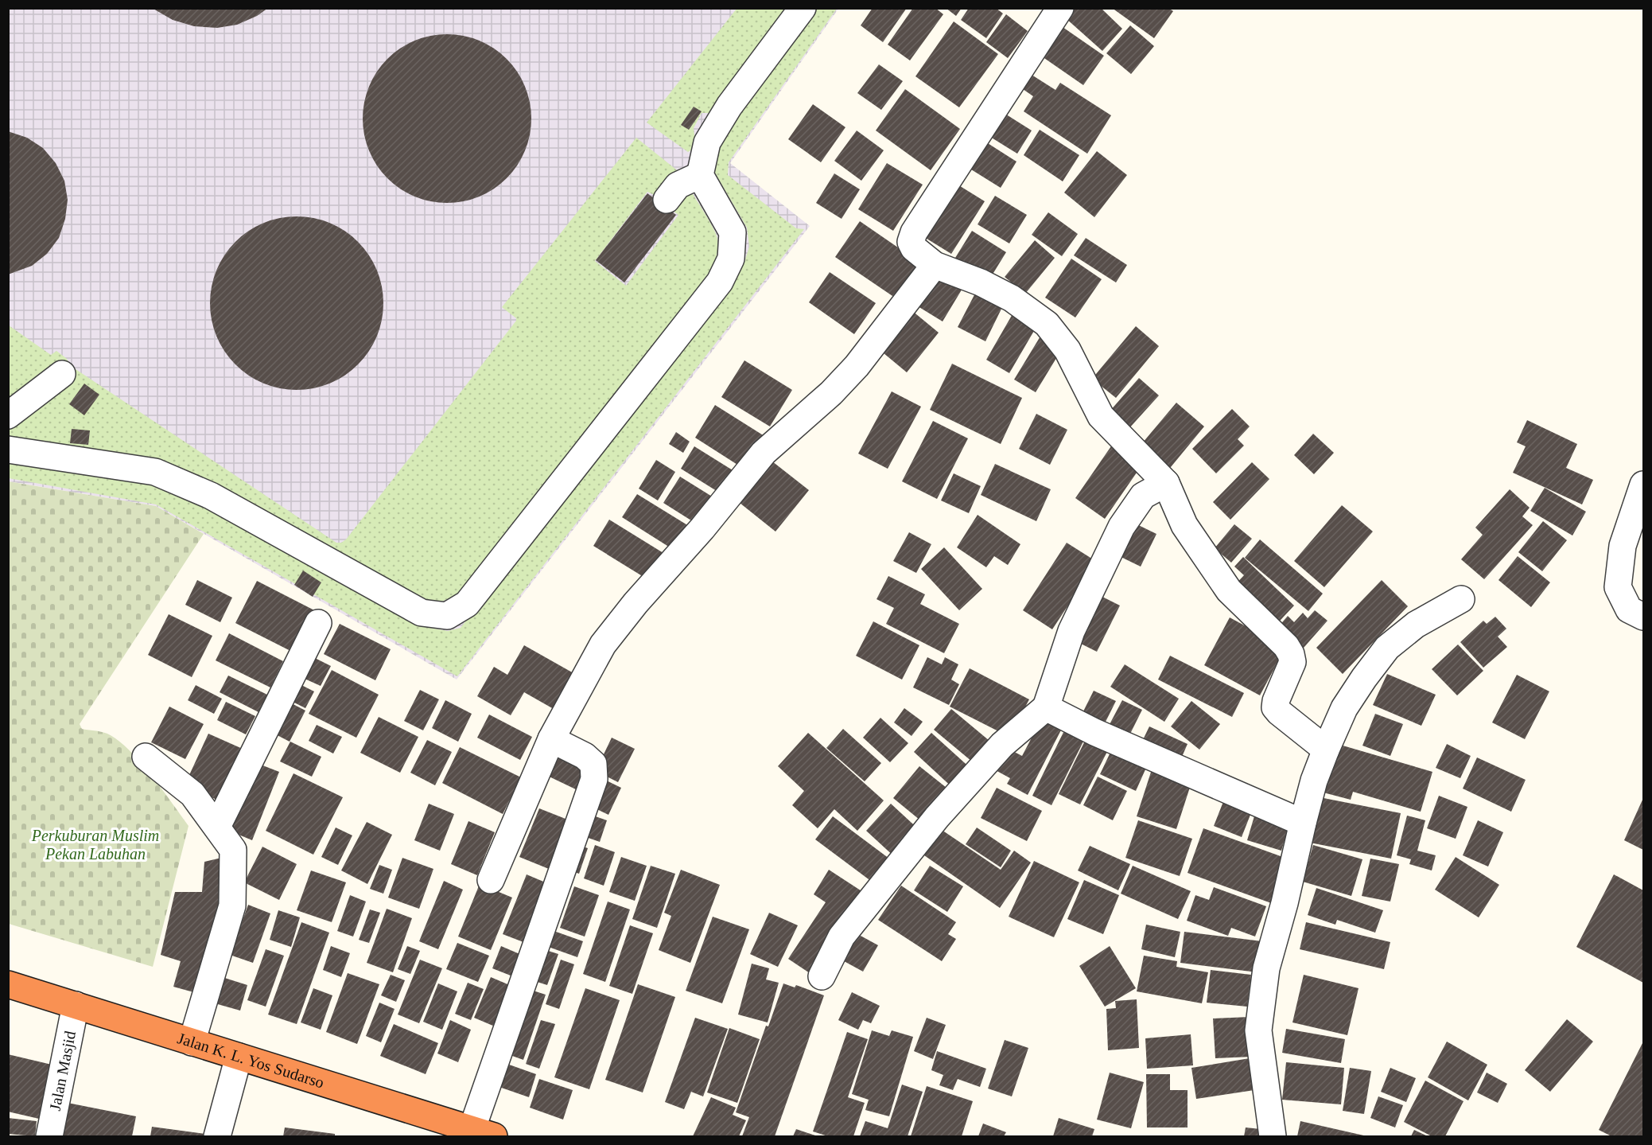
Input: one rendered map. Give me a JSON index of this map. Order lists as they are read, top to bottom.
{
  "streets": {
    "highway": ["Jalan K. L. Yos Sudarso"],
    "street": ["Jalan Masjid"]
  },
  "crossings": [
    ["Jalan K. L. Yos Sudarso", "Jalan Masjid"]
  ],
  "parks": ["Perkuburan Muslim Pekan Labuhan"]
}
